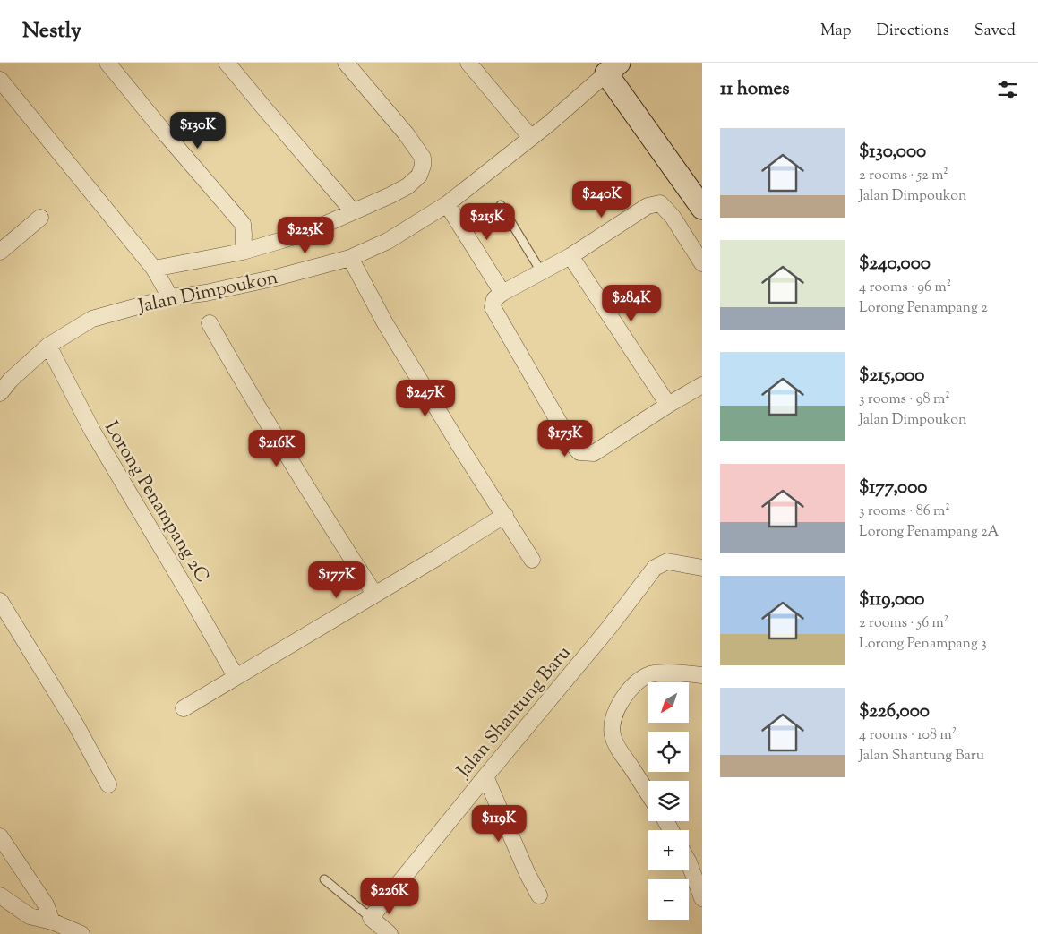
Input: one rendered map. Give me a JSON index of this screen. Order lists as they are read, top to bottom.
{
  "streets": {
    "street": ["Jalan Dimpoukon", "Lorong Penampang 2C", "Jalan Shantung Baru"]
  },
  "crossings": [
    ["Jalan Dimpoukon", "Lorong Penampang 2C"]
  ],
  "north": "bottom left",
  "page": {
    "header": "Nestly",
    "nav": ["Map", "Directions", "Saved"],
    "heading": "11 homes",
    "price": [
      "$130K",
      "$240K",
      "$215K",
      "$225K",
      "$284K",
      "$247K",
      "$175K",
      "$216K",
      "$177K",
      "$119K",
      "$226K"
    ],
    "list": [
      {
        "name": "$130,000",
        "note": "2 rooms · 52 m² · Jalan Dimpoukon"
      },
      {
        "name": "$240,000",
        "note": "4 rooms · 96 m² · Lorong Penampang 2"
      },
      {
        "name": "$215,000",
        "note": "3 rooms · 98 m² · Jalan Dimpoukon"
      },
      {
        "name": "$177,000",
        "note": "3 rooms · 86 m² · Lorong Penampang 2A"
      },
      {
        "name": "$119,000",
        "note": "2 rooms · 56 m² · Lorong Penampang 3"
      },
      {
        "name": "$226,000",
        "note": "4 rooms · 108 m² · Jalan Shantung Baru"
      }
    ],
    "map_buttons": ["+", "−"]
  }
}
